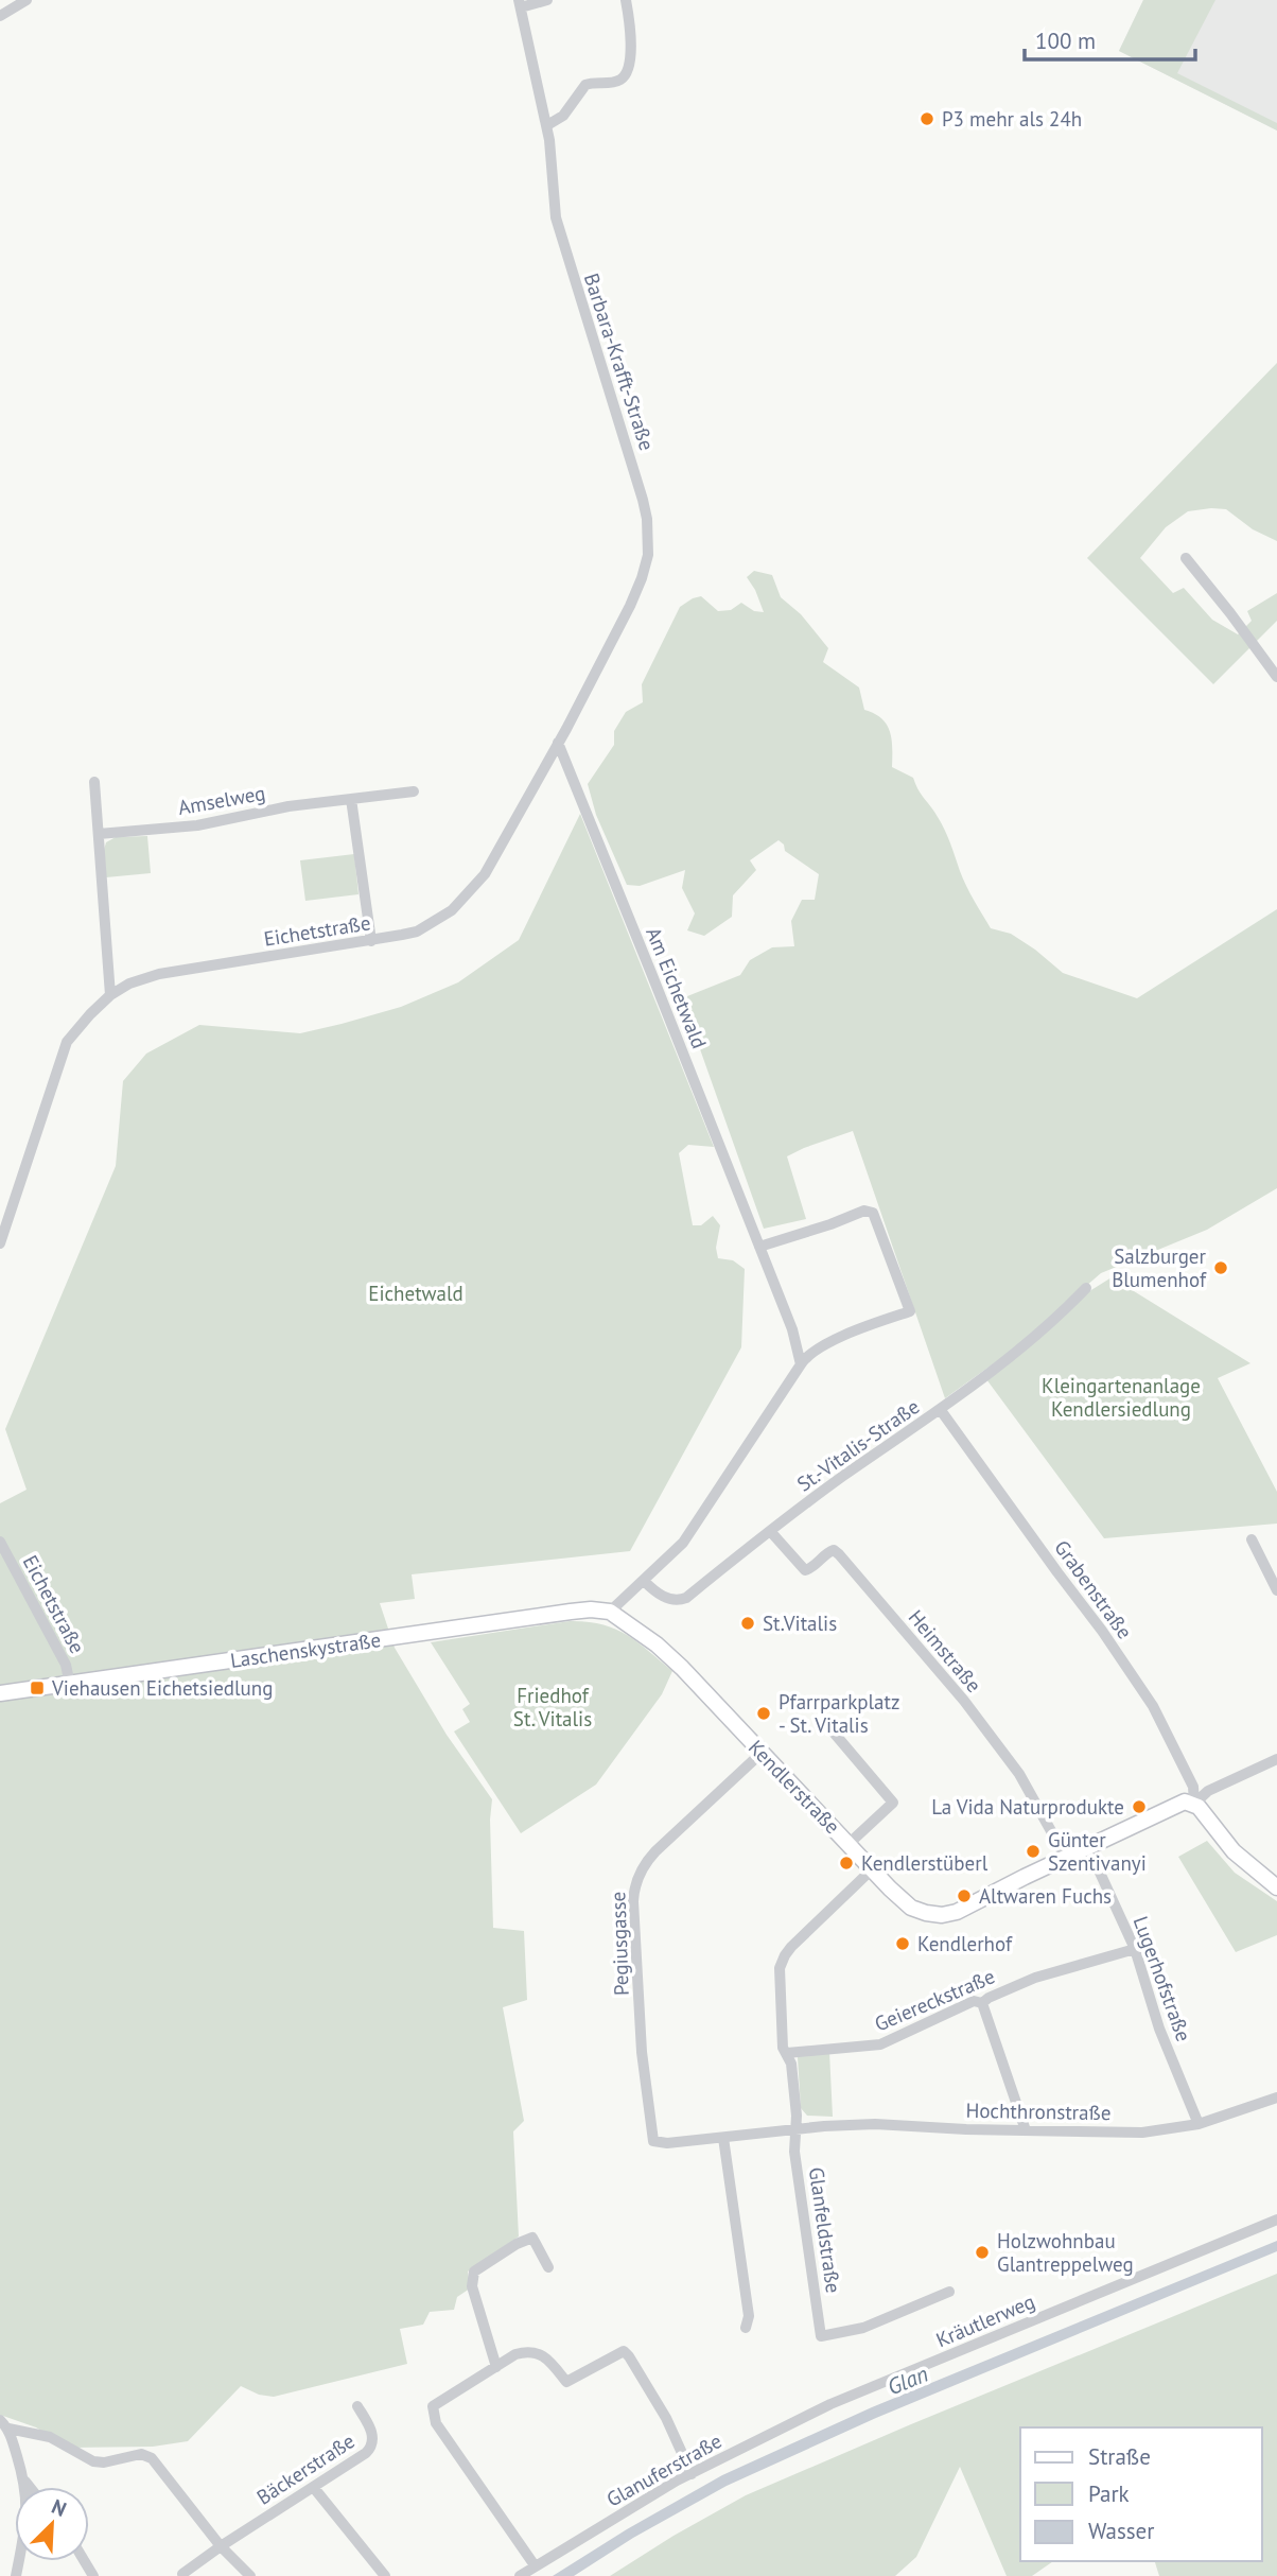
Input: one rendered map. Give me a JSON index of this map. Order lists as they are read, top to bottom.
{
  "streets": {
    "street": [
      "Barbara-Krafft-Straße",
      "Amselweg",
      "Eichetstraße",
      "Am Eichetwald",
      "St.-Vitalis-Straße",
      "Grabenstraße",
      "Laschenskystraße",
      "Heimstraße",
      "Kendlerstraße",
      "Pegiusgasse",
      "Lugerhofstraße",
      "Geiereckstraße",
      "Hochthronstraße",
      "Glanfeldstraße",
      "Kräutlerweg",
      "Bäckerstraße",
      "Glanuferstraße"
    ]
  },
  "crossings": [
    ["Barbara-Krafft-Straße", "Eichetstraße"],
    ["Eichetstraße", "Am Eichetwald"],
    ["Eichetstraße", "Laschenskystraße"],
    ["St.-Vitalis-Straße", "Grabenstraße"],
    ["St.-Vitalis-Straße", "Heimstraße"],
    ["Grabenstraße", "Kendlerstraße"],
    ["Laschenskystraße", "Kendlerstraße"],
    ["Heimstraße", "Kendlerstraße"],
    ["Kendlerstraße", "Pegiusgasse"],
    ["Kendlerstraße", "Lugerhofstraße"],
    ["Kendlerstraße", "Glanfeldstraße"],
    ["Lugerhofstraße", "Geiereckstraße"],
    ["Lugerhofstraße", "Hochthronstraße"],
    ["Geiereckstraße", "Glanfeldstraße"],
    ["Hochthronstraße", "Glanfeldstraße"],
    ["Kräutlerweg", "Glanuferstraße"]
  ],
  "water": ["Glan"],
  "parks": ["Eichetwald", "Kleingartenanlage Kendlersiedlung", "Friedhof St. Vitalis"],
  "places": {
    "other": [
      "P3 mehr als 24h",
      "Salzburger Blumenhof",
      "St.Vitalis",
      "Pfarrparkplatz - St. Vitalis",
      "La Vida Naturprodukte",
      "Günter Szentivanyi",
      "Kendlerstüberl",
      "Altwaren Fuchs",
      "Kendlerhof",
      "Holzwohnbau Glantreppelweg"
    ],
    "transit": ["Viehausen Eichetsiedlung"]
  },
  "legend": ["Straße", "Park", "Wasser"],
  "scale_bar": "100 m",
  "north": "top right"
}
